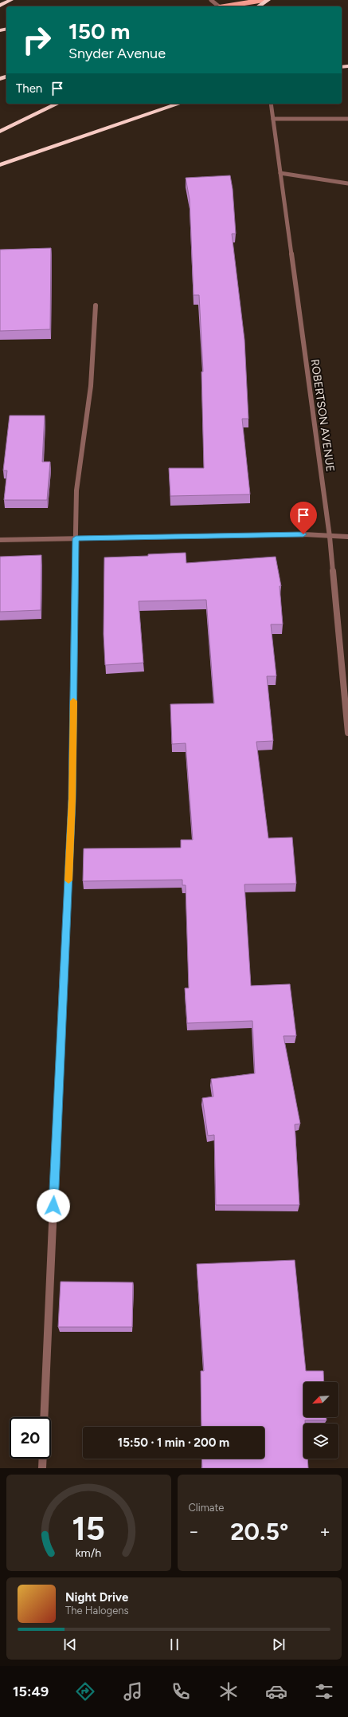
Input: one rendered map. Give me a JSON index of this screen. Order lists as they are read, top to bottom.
{
  "streets": {
    "street": ["ROBERTSON AVENUE"]
  },
  "north": "bottom left",
  "page": {
    "turn": ["150 m", "Snyder Avenue"],
    "then": "Then",
    "limit": "20",
    "trip": "15:50 · 1 min · 200 m",
    "tile": "Climate",
    "heat": ["−", "20.5°", "+"],
    "song": ["Night Drive", "The Halogens"],
    "tabs": "15:49",
    "gauge": ["15", "km/h"]
  }
}
